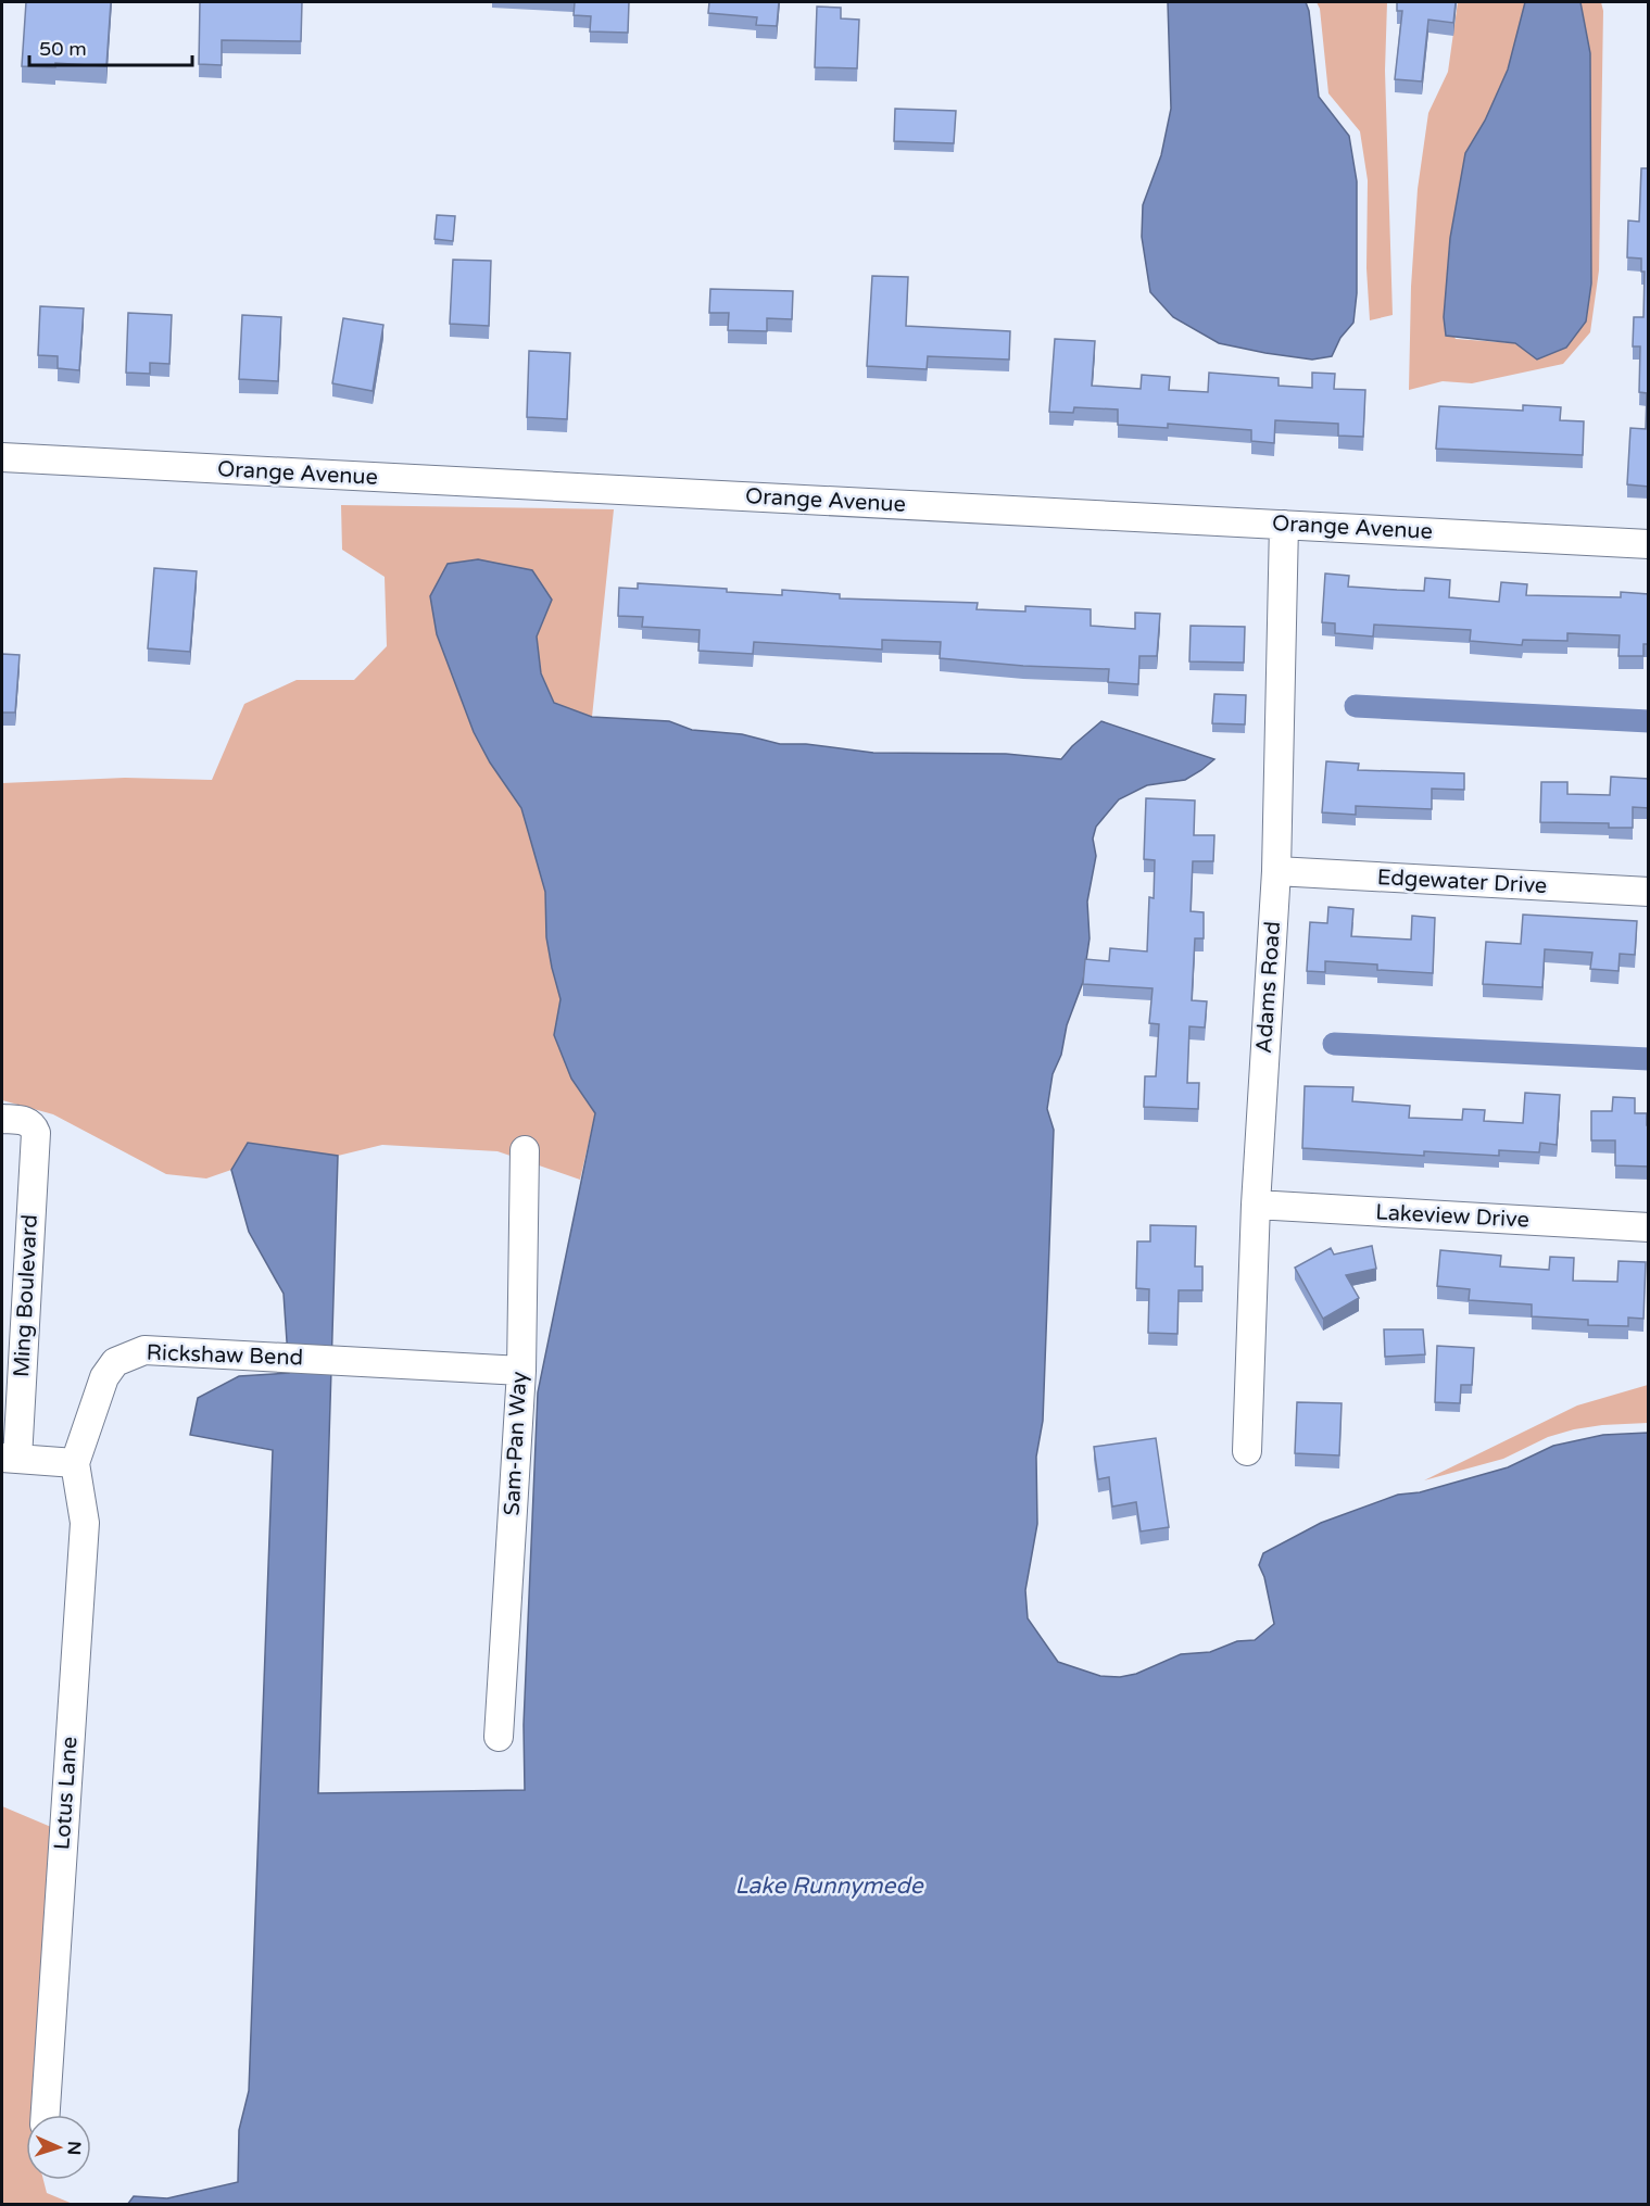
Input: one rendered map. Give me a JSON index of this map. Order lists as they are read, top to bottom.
{
  "streets": {
    "street": [
      "Orange Avenue",
      "Edgewater Drive",
      "Adams Road",
      "Lakeview Drive",
      "Ming Boulevard",
      "Rickshaw Bend",
      "Sam-Pan Way",
      "Lotus Lane"
    ]
  },
  "crossings": [
    ["Orange Avenue", "Adams Road"],
    ["Edgewater Drive", "Adams Road"],
    ["Adams Road", "Lakeview Drive"],
    ["Rickshaw Bend", "Sam-Pan Way"],
    ["Rickshaw Bend", "Lotus Lane"]
  ],
  "water": ["Lake Runnymede"],
  "scale_bar": "50 m",
  "north": "right"
}
